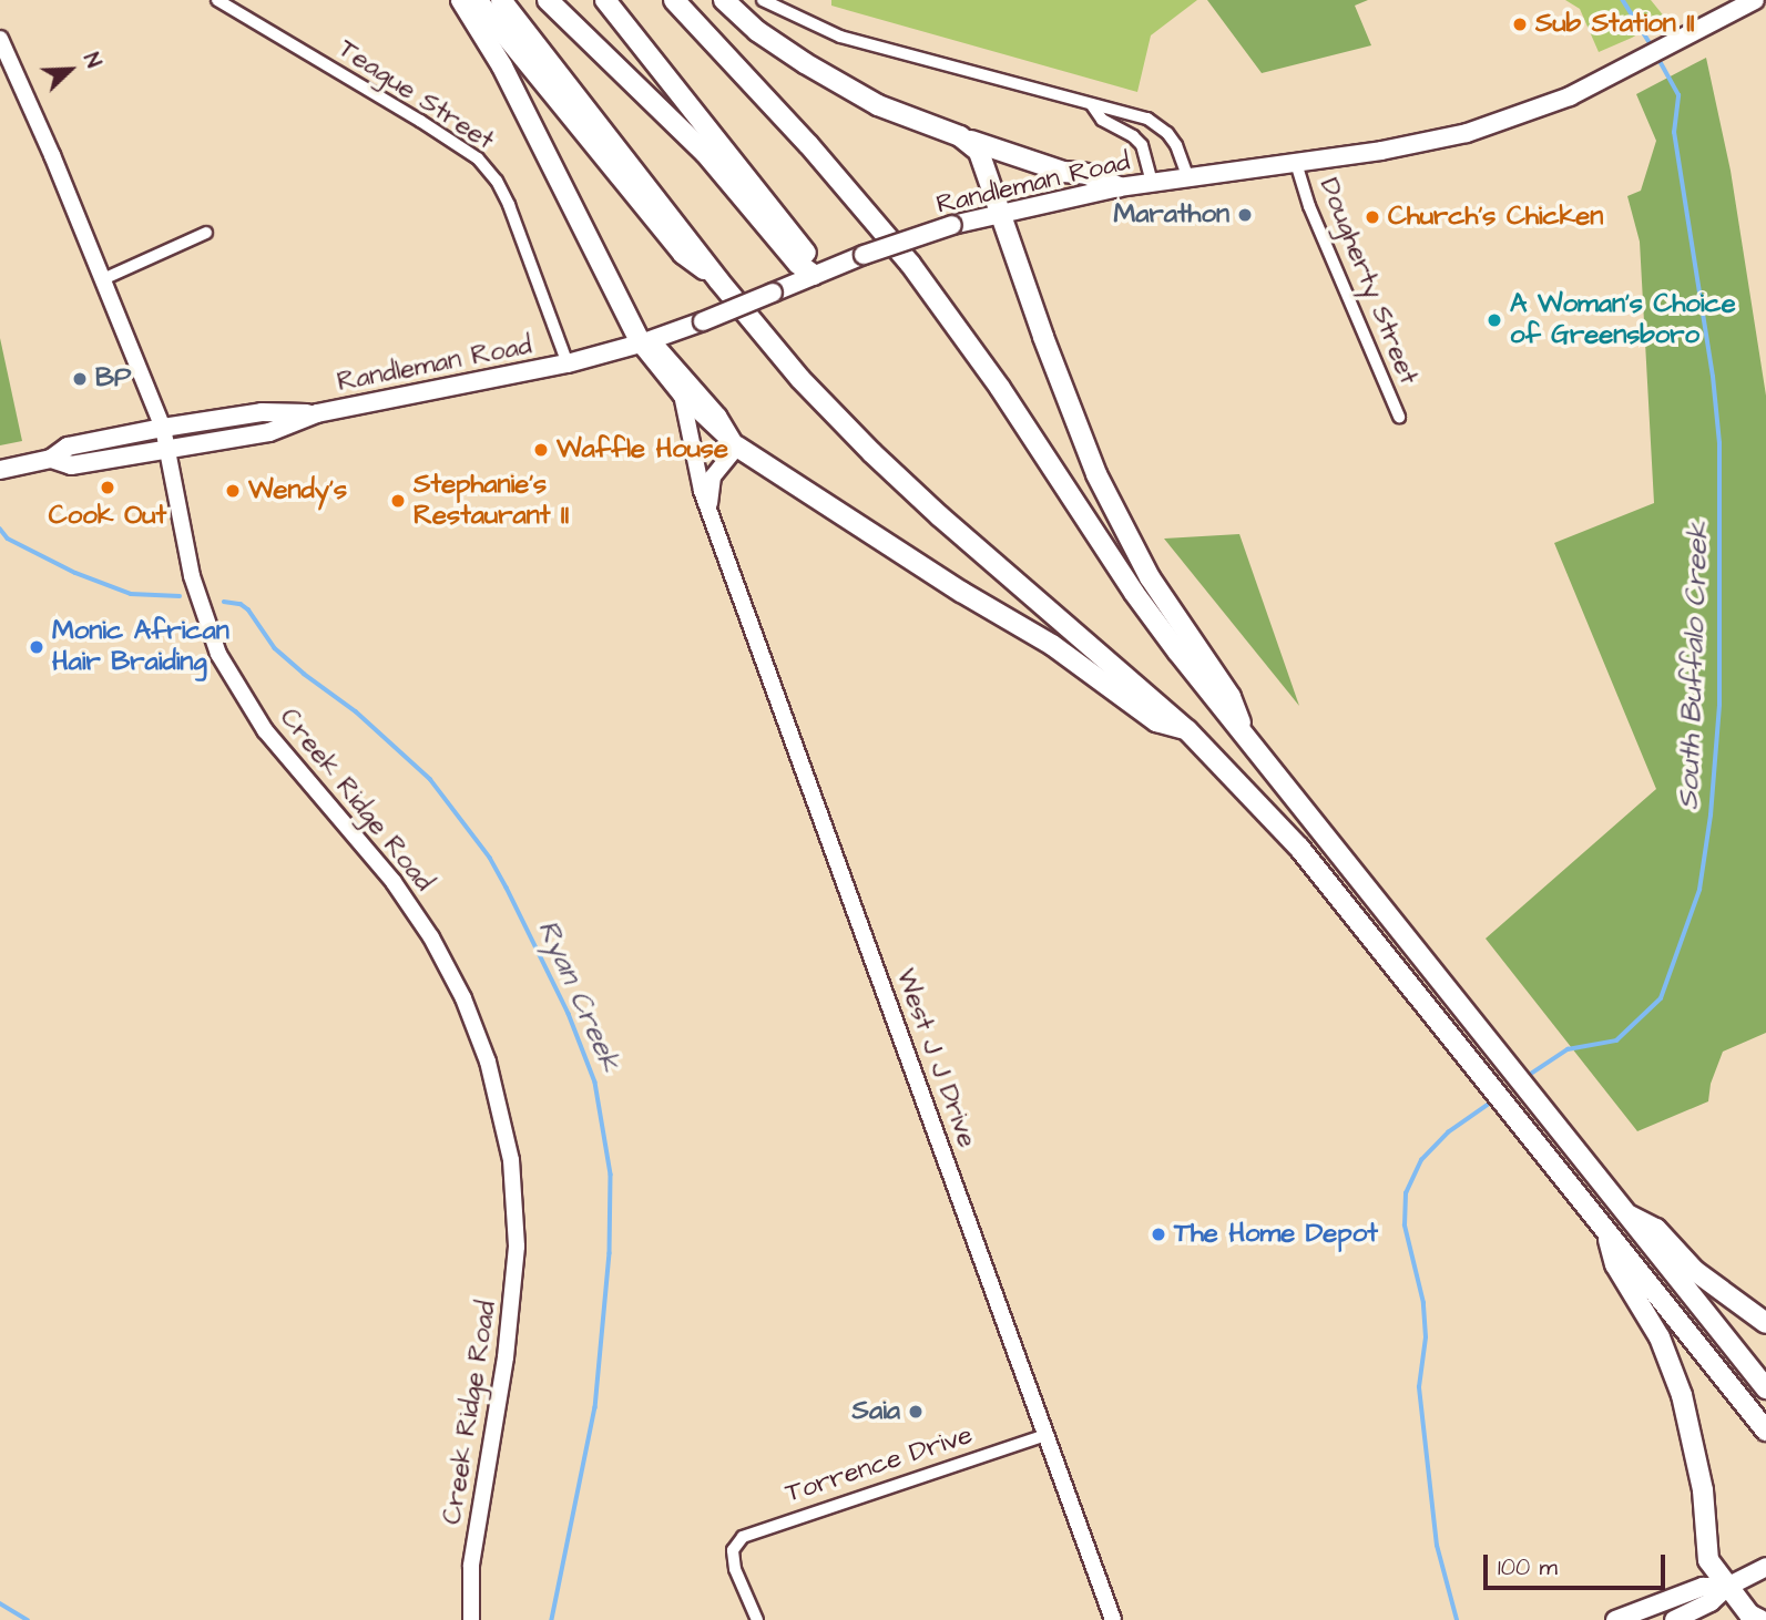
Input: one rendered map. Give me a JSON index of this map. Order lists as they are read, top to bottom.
{
  "streets": {
    "main road": ["Randleman Road", "Creek Ridge Road", "West J J Drive"],
    "street": ["Teague Street", "Dougherty Street", "Torrence Drive"]
  },
  "crossings": [
    ["Teague Street", "Randleman Road"],
    ["Randleman Road", "Dougherty Street"],
    ["Randleman Road", "Creek Ridge Road"],
    ["Randleman Road", "West J J Drive"],
    ["West J J Drive", "Torrence Drive"]
  ],
  "water": ["South Buffalo Creek", "Ryan Creek"],
  "places": [
    "Sub Station II",
    "Marathon",
    "Church's Chicken",
    "A Woman's Choice of Greensboro",
    "BP",
    "Waffle House",
    "Cook Out",
    "Wendy's",
    "Stephanie's Restaurant II",
    "Monic African Hair Braiding",
    "The Home Depot",
    "Saia"
  ],
  "scale_bar": "100 m",
  "north": "top right"
}
